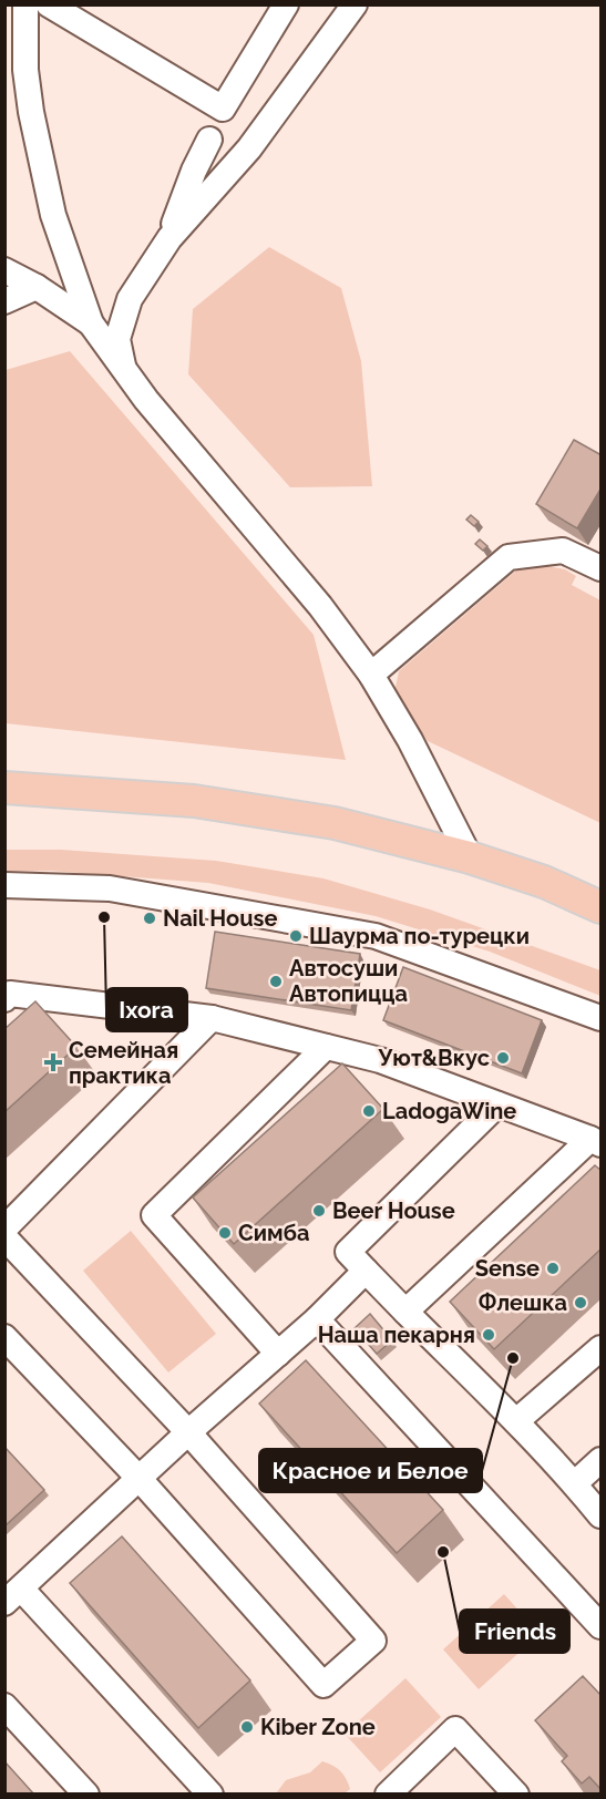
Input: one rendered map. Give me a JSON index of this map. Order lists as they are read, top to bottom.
{
  "places": {
    "other": [
      "Ixora",
      "Nail House",
      "Шаурма по-турецки",
      "Автосуши Автопицца",
      "Уют&Вкус",
      "LadogaWine",
      "Beer House",
      "Симба",
      "Sense",
      "Флешка",
      "Наша пекарня",
      "Красное и Белое",
      "Friends",
      "Kiber Zone"
    ],
    "health": ["Семейная практика"]
  }
}
